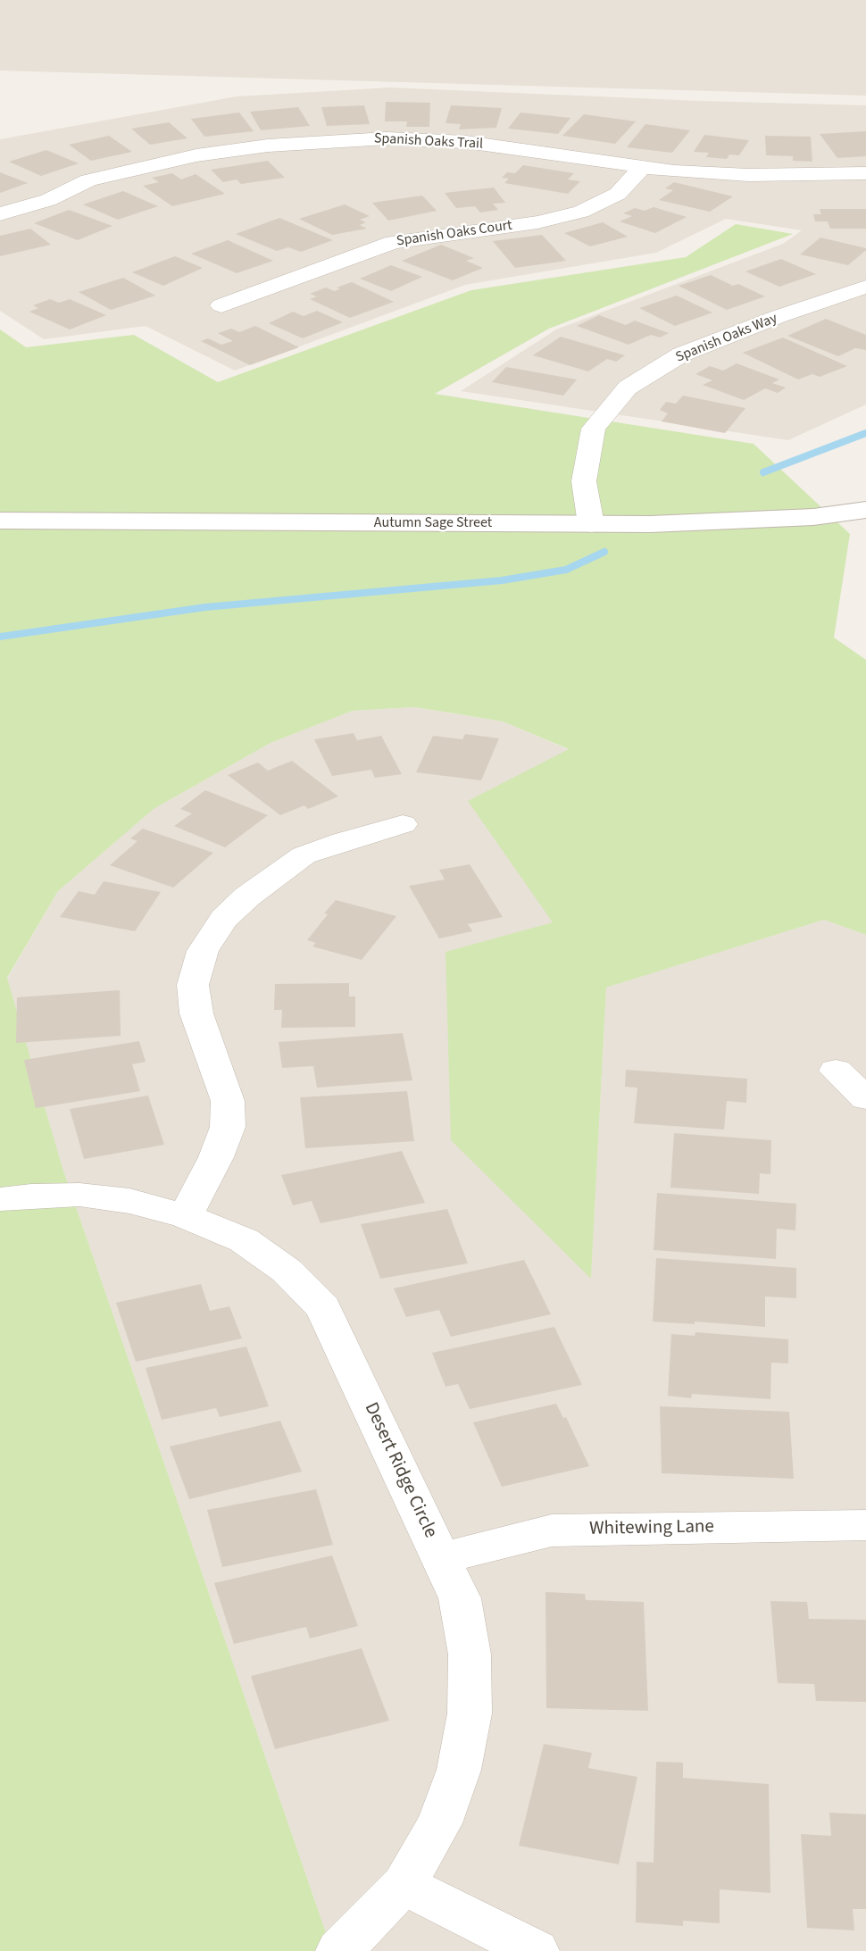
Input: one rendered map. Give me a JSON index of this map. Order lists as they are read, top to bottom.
{
  "streets": {
    "street": [
      "Spanish Oaks Trail",
      "Spanish Oaks Court",
      "Spanish Oaks Way",
      "Autumn Sage Street",
      "Desert Ridge Circle",
      "Whitewing Lane"
    ]
  },
  "crossings": [
    ["Spanish Oaks Trail", "Spanish Oaks Court"],
    ["Spanish Oaks Way", "Autumn Sage Street"],
    ["Desert Ridge Circle", "Whitewing Lane"]
  ]
}
